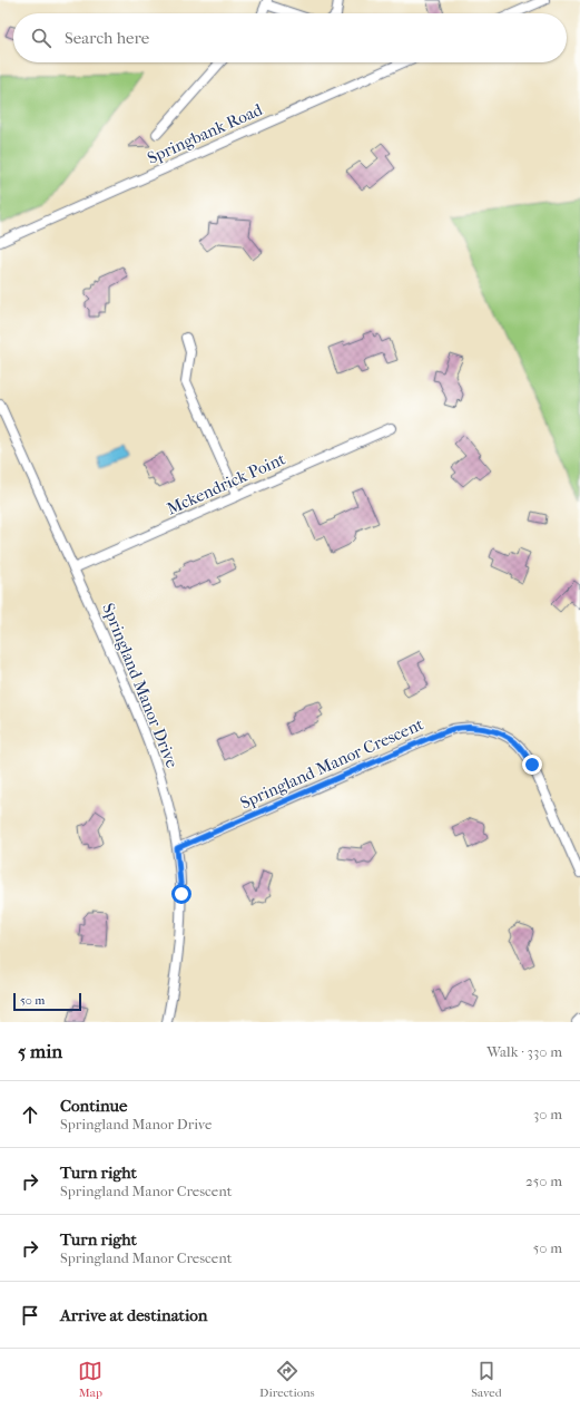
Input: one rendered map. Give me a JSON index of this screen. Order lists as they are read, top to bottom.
{
  "streets": {
    "street": [
      "Springbank Road",
      "Mckendrick Point",
      "Springland Manor Drive",
      "Springland Manor Crescent"
    ]
  },
  "crossings": [
    ["Mckendrick Point", "Springland Manor Drive"],
    ["Springland Manor Drive", "Springland Manor Crescent"]
  ],
  "scale_bar": "50 m",
  "page": {
    "search": "Search here",
    "scale": "50 m",
    "heading": ["5 min", "Walk · 330 m"],
    "list": [
      ["Continue", "Springland Manor Drive", "30 m"],
      ["Turn right", "Springland Manor Crescent", "250 m"],
      ["Turn right", "Springland Manor Crescent", "50 m"],
      "Arrive at destination"
    ],
    "nav": ["Map", "Directions", "Saved"]
  }
}
